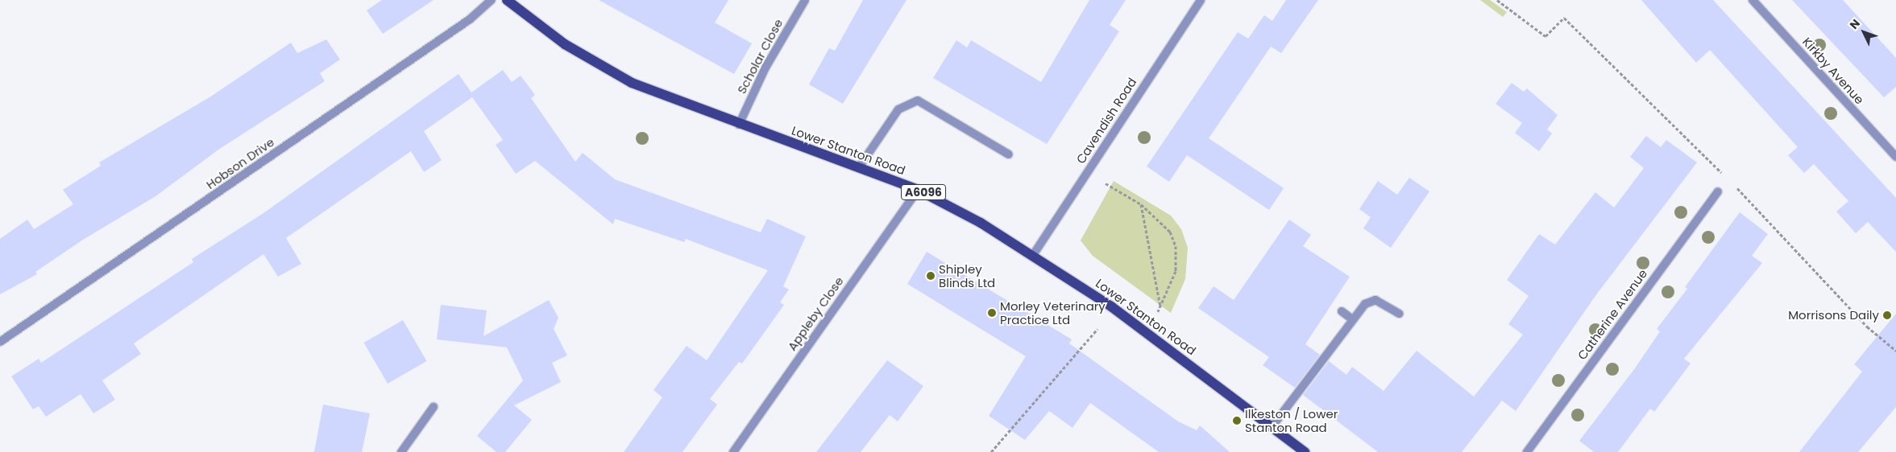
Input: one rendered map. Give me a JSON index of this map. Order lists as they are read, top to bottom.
{
  "streets": {
    "main road": ["Lower Stanton Road", "A6096"],
    "street": [
      "Scholar Close",
      "Kirkby Avenue",
      "Cavendish Road",
      "Hobson Drive",
      "Appleby Close",
      "Catherine Avenue"
    ]
  },
  "crossings": [
    ["Scholar Close", "Lower Stanton Road"],
    ["Cavendish Road", "Lower Stanton Road"],
    ["Lower Stanton Road", "Appleby Close"]
  ],
  "places": [
    "Shipley Blinds Ltd",
    "Morley Veterinary Practice Ltd",
    "Morrisons Daily",
    "Ilkeston / Lower Stanton Road"
  ],
  "north": "top left"
}
